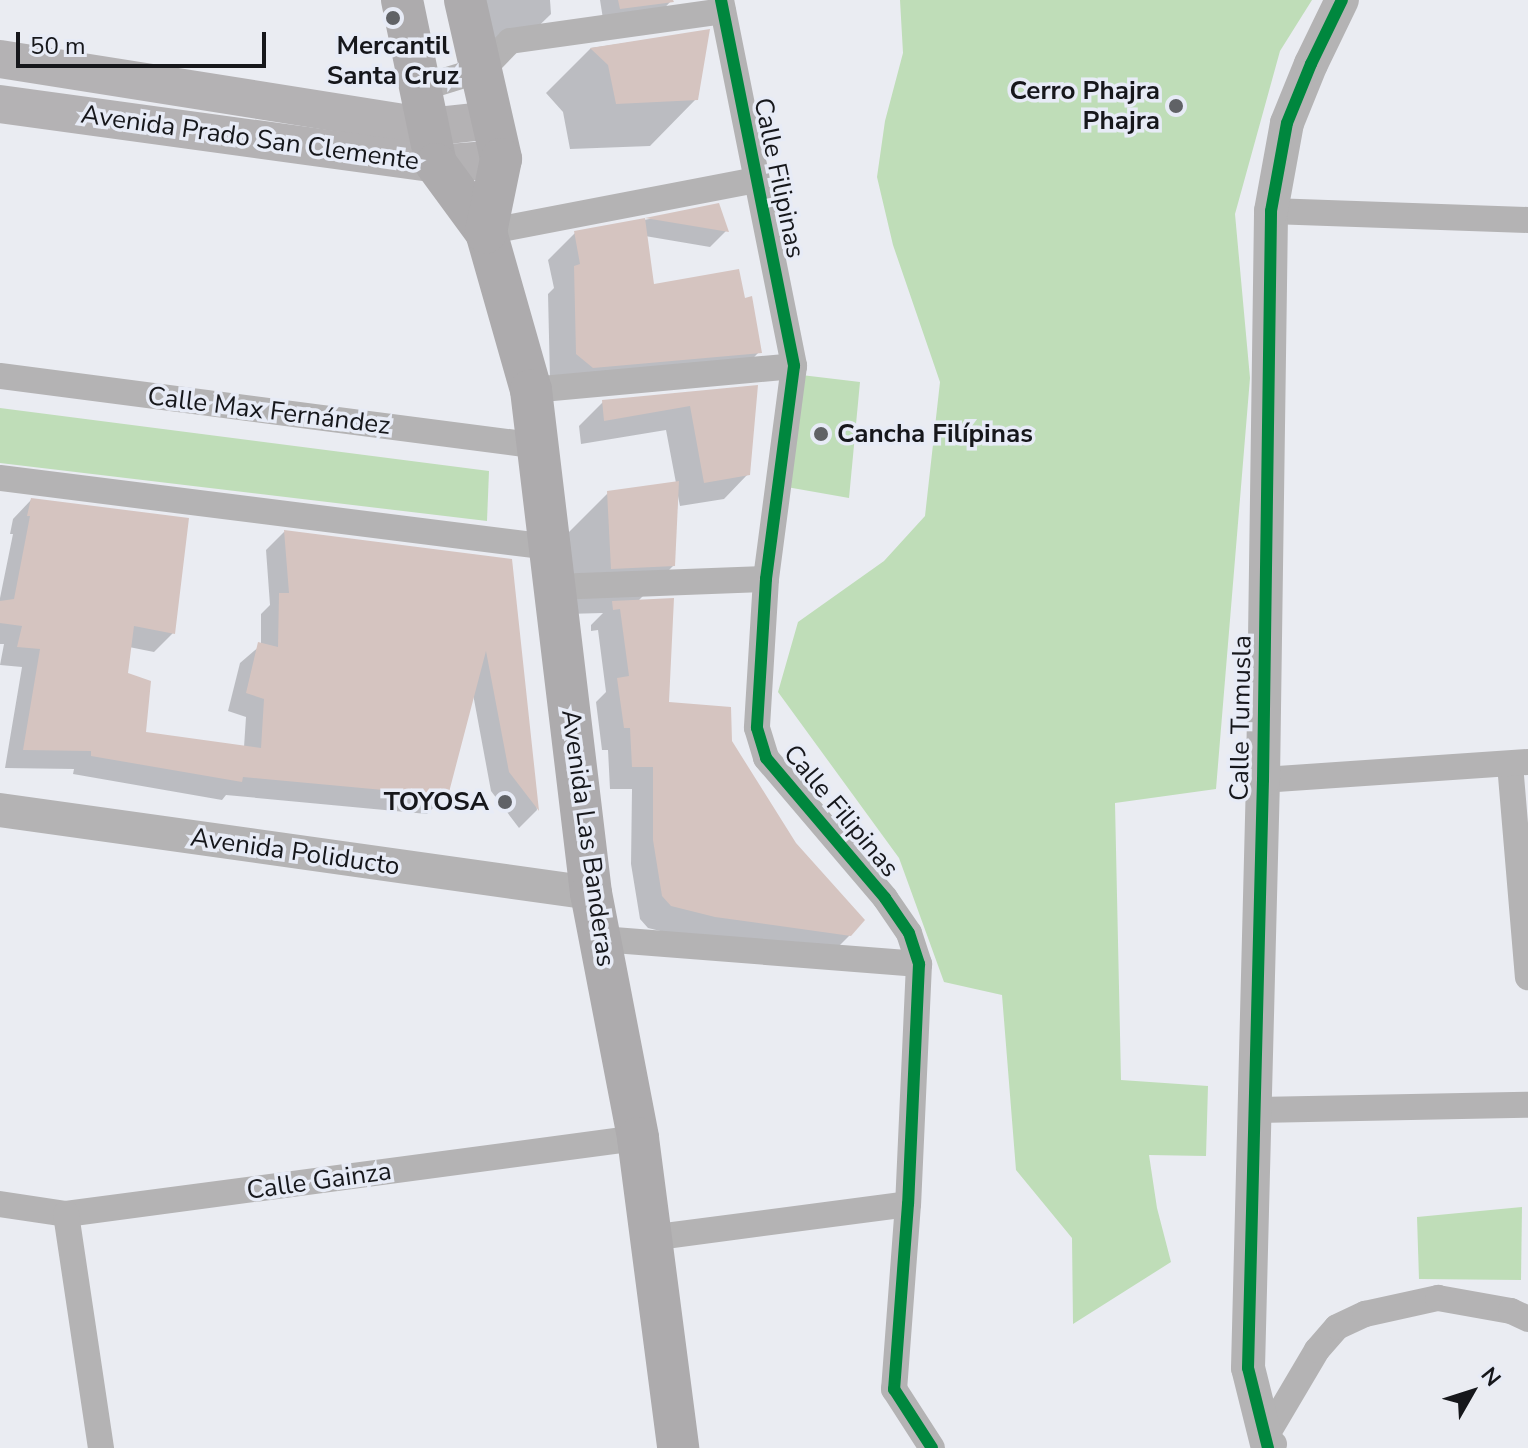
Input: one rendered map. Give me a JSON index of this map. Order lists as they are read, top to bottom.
{
  "streets": {
    "main road": ["Avenida Prado San Clemente", "Avenida Las Banderas"],
    "street": [
      "Calle Filipinas",
      "Calle Max Fernández",
      "Calle Tumusla",
      "Avenida Poliducto",
      "Calle Gainza"
    ]
  },
  "crossings": [
    ["Avenida Prado San Clemente", "Avenida Las Banderas"],
    ["Calle Max Fernández", "Avenida Las Banderas"],
    ["Avenida Las Banderas", "Avenida Poliducto"],
    ["Avenida Las Banderas", "Calle Gainza"]
  ],
  "places": [
    "Mercantil Santa Cruz",
    "Cerro Phajra Phajra",
    "Cancha Filípinas",
    "TOYOSA"
  ],
  "scale_bar": "50 m",
  "north": "top right"
}
